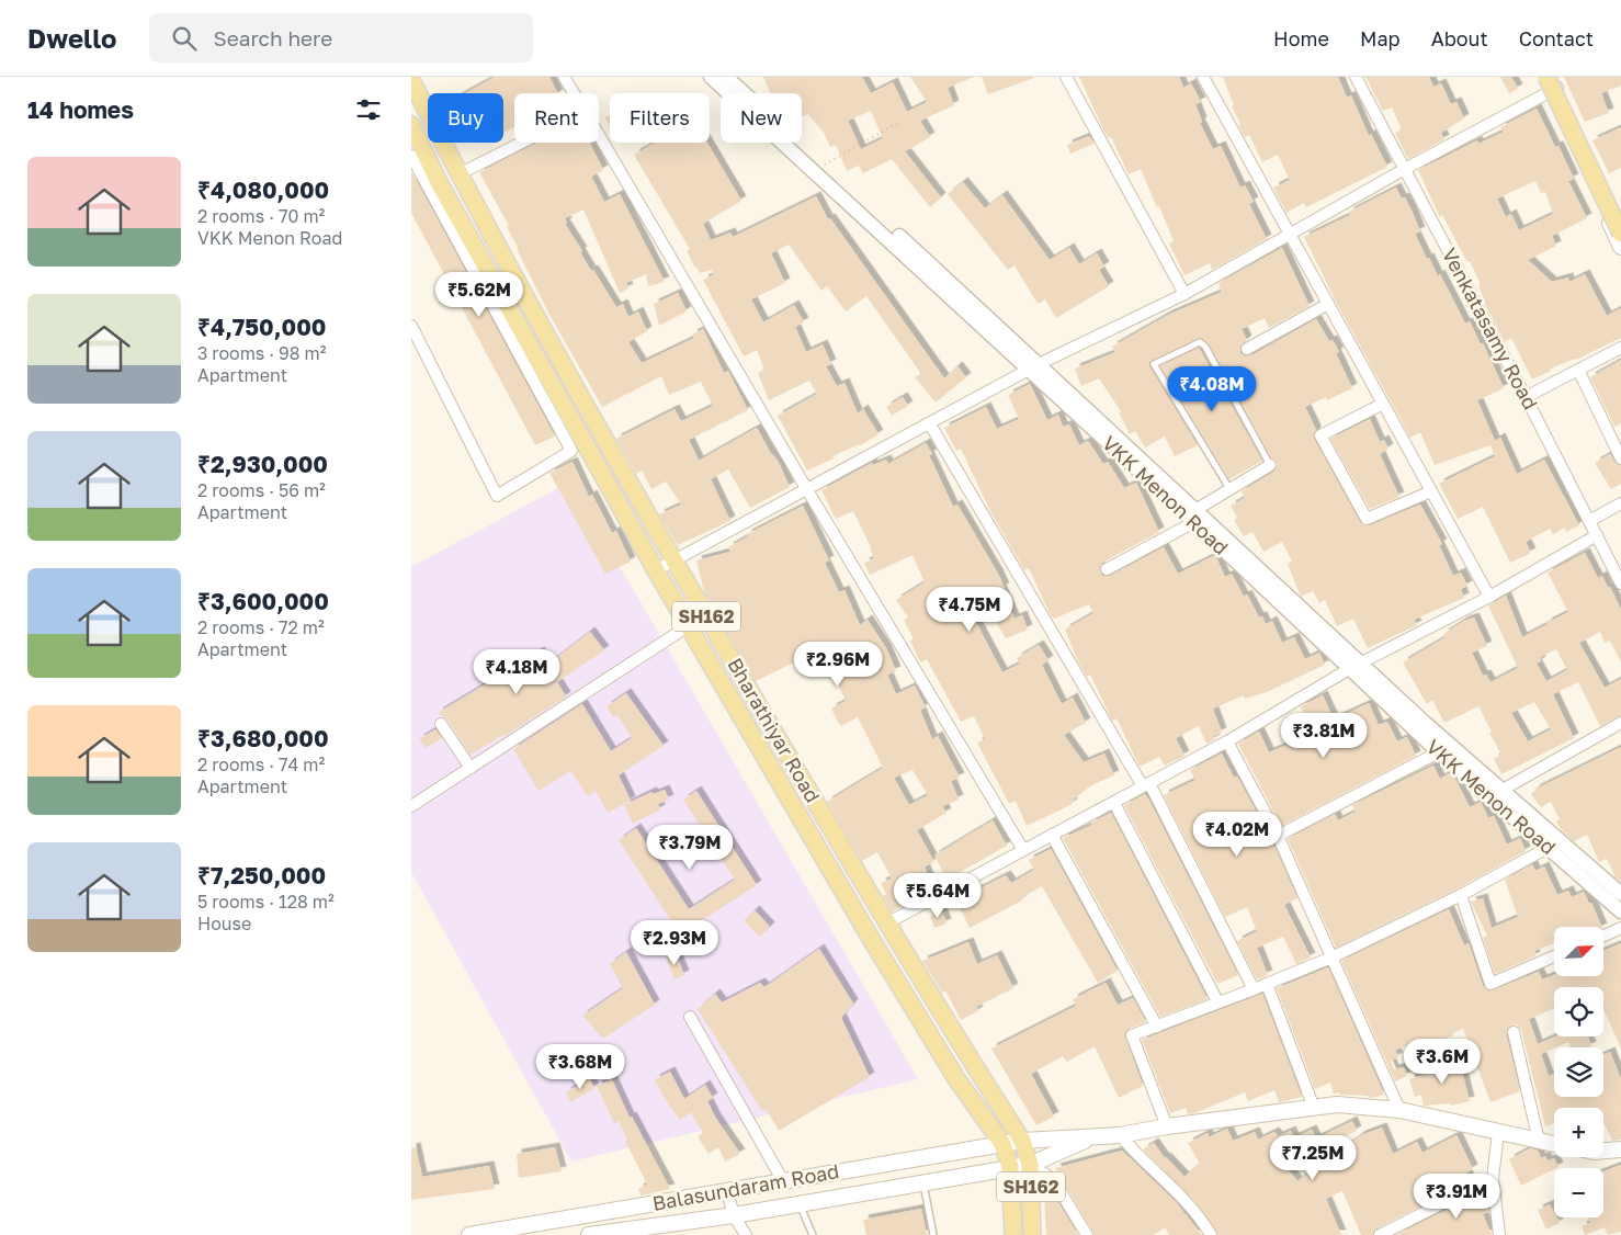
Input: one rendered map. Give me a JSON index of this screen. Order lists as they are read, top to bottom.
{
  "streets": {
    "main road": ["SH162", "Bharathiyar Road", "Balasundaram Road"],
    "street": ["Venkatasamy Road", "VKK Menon Road"]
  },
  "crossings": [
    ["SH162", "Bharathiyar Road"],
    ["SH162", "Balasundaram Road"],
    ["Bharathiyar Road", "Balasundaram Road"]
  ],
  "north": "top right",
  "page": {
    "header": "Dwello",
    "search": "Search here",
    "nav": [
      "Home",
      "Map",
      "About",
      "Contact"
    ],
    "heading": "14 homes",
    "chip": [
      "Buy",
      "Rent",
      "Filters",
      "New"
    ],
    "list": [
      {
        "name": "₹4,080,000",
        "note": "2 rooms · 70 m² · VKK Menon Road"
      },
      {
        "name": "₹4,750,000",
        "note": "3 rooms · 98 m² · Apartment"
      },
      {
        "name": "₹2,930,000",
        "note": "2 rooms · 56 m² · Apartment"
      },
      {
        "name": "₹3,600,000",
        "note": "2 rooms · 72 m² · Apartment"
      },
      {
        "name": "₹3,680,000",
        "note": "2 rooms · 74 m² · Apartment"
      },
      {
        "name": "₹7,250,000",
        "note": "5 rooms · 128 m² · House"
      }
    ],
    "price": [
      "₹5.62M",
      "₹4.08M",
      "₹4.75M",
      "₹2.96M",
      "₹4.18M",
      "₹3.81M",
      "₹4.02M",
      "₹3.79M",
      "₹5.64M",
      "₹2.93M",
      "₹3.6M",
      "₹3.68M",
      "₹7.25M",
      "₹3.91M"
    ],
    "map_buttons": ["+", "−"]
  }
}
